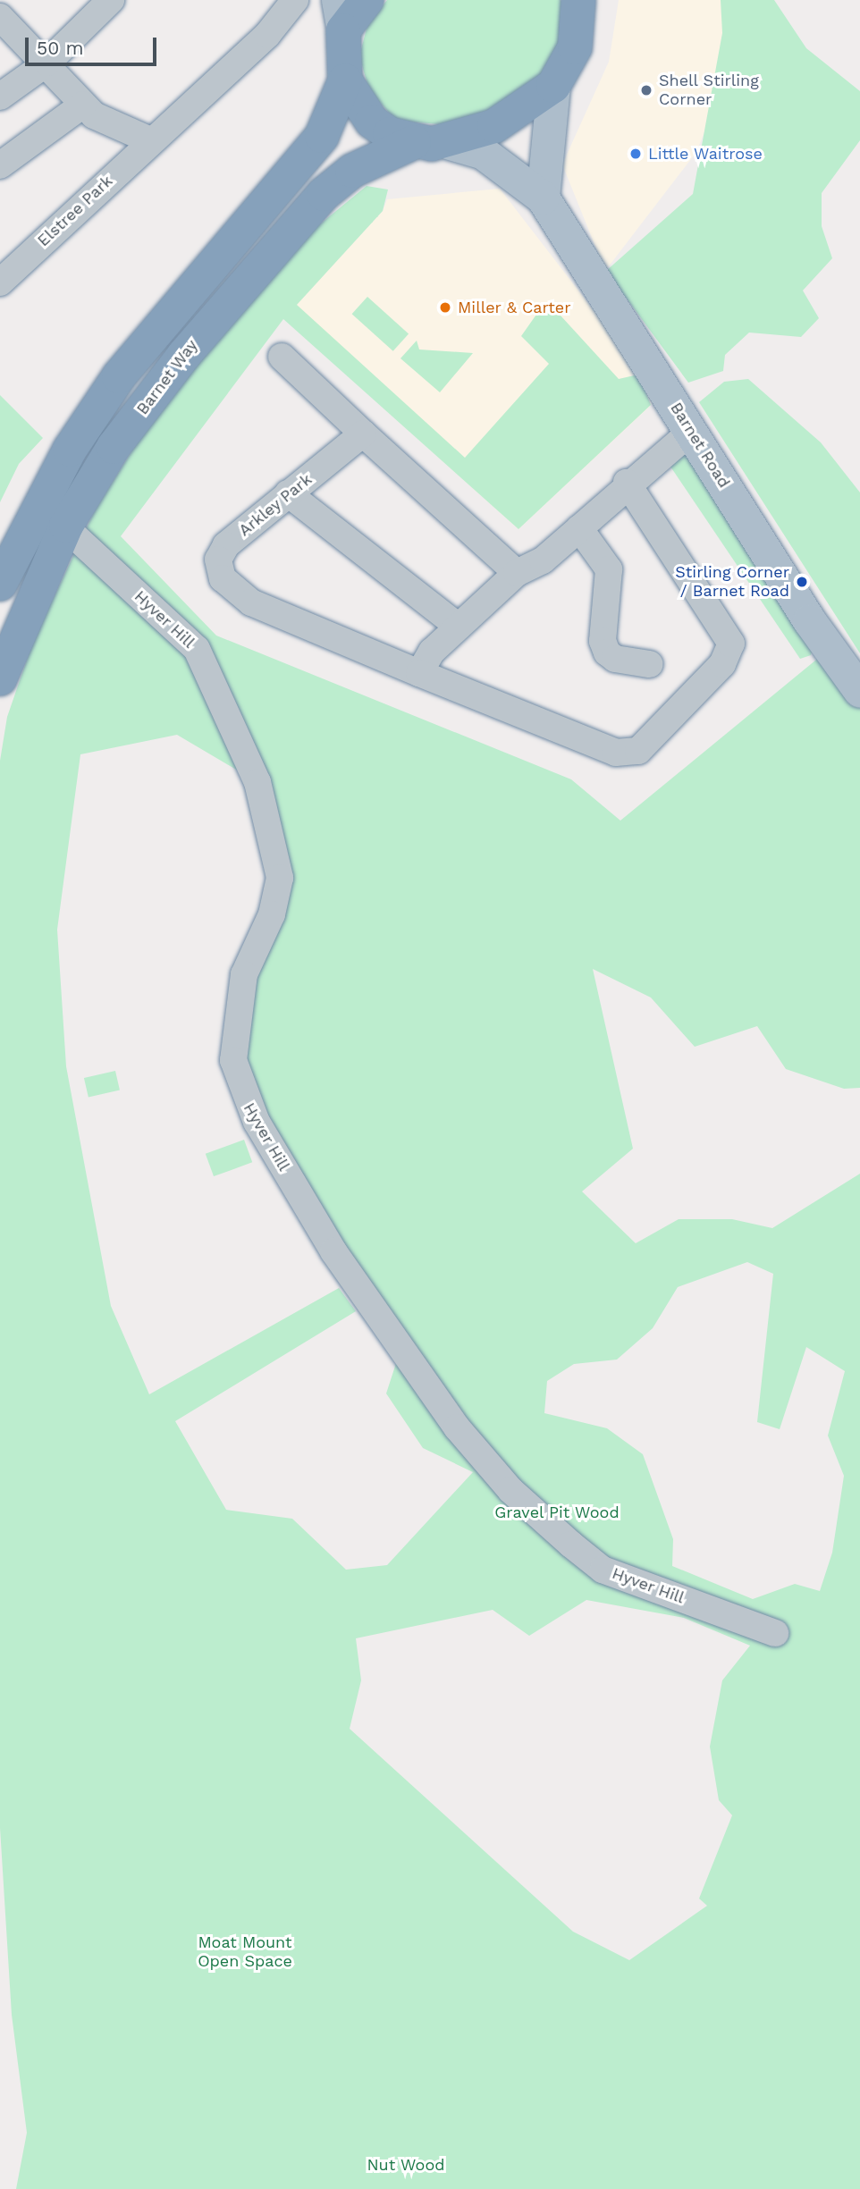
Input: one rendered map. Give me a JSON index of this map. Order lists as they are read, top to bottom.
{
  "streets": {
    "highway": ["Barnet Way"],
    "main road": ["Barnet Road"],
    "street": ["Elstree Park", "Arkley Park", "Hyver Hill"]
  },
  "crossings": [
    ["Barnet Way", "Hyver Hill"]
  ],
  "parks": ["Gravel Pit Wood", "Moat Mount Open Space", "Nut Wood"],
  "places": [
    "Shell Stirling Corner",
    "Little Waitrose",
    "Miller & Carter",
    "Stirling Corner / Barnet Road"
  ],
  "scale_bar": "50 m"
}
